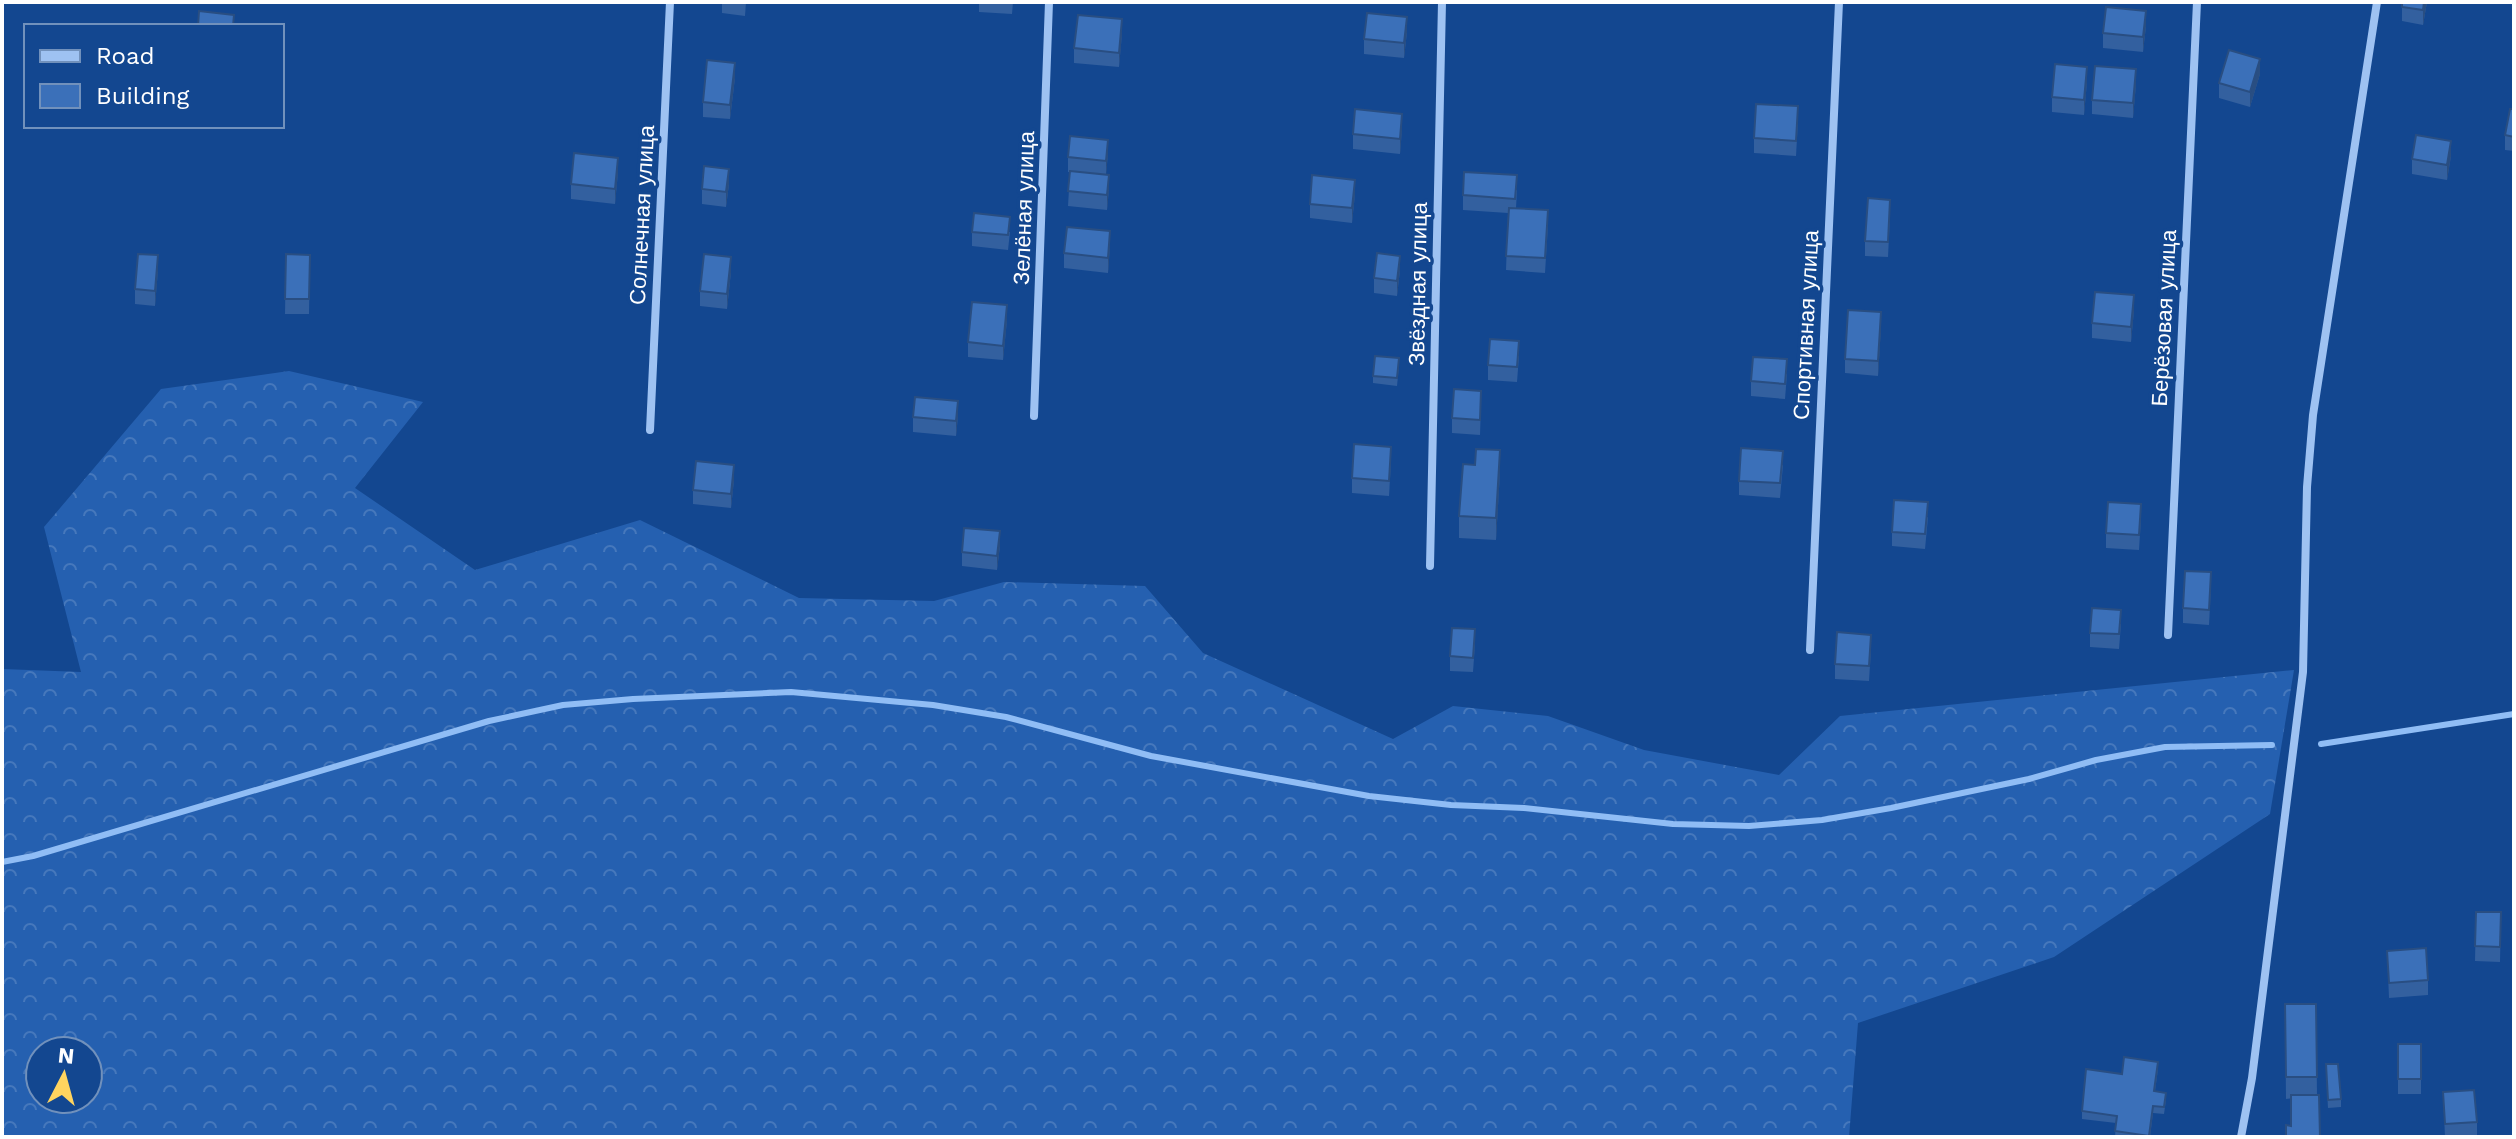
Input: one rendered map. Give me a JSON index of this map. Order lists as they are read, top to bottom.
{
  "streets": {
    "street": [
      "Зелёная улица",
      "Солнечная улица",
      "Звёздная улица",
      "Берёзовая улица",
      "Спортивная улица"
    ]
  },
  "legend": ["Road", "Building"],
  "north": "top"
}
